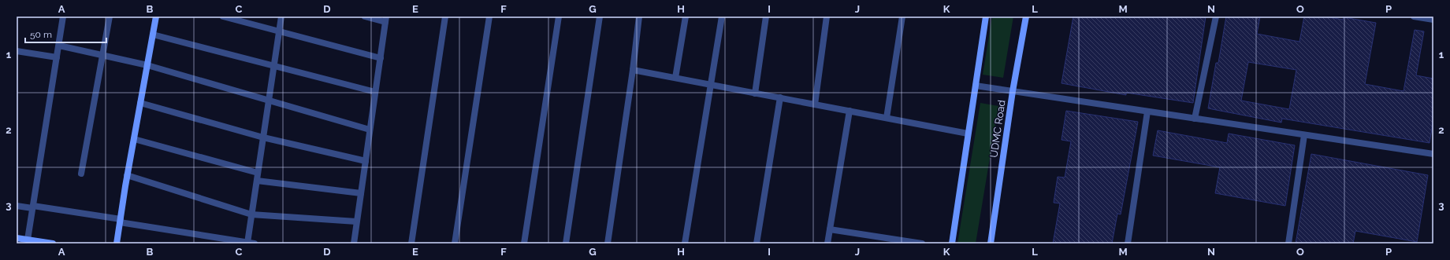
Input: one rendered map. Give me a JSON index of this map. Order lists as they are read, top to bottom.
{
  "streets": {
    "main road": ["UDMC Road"]
  },
  "scale_bar": "50 m",
  "grid": {
    "columns": [
      "A",
      "B",
      "C",
      "D",
      "E",
      "F",
      "G",
      "H",
      "I",
      "J",
      "K",
      "L",
      "M",
      "N",
      "O",
      "P"
    ],
    "rows": ["1", "2", "3"]
  }
}
